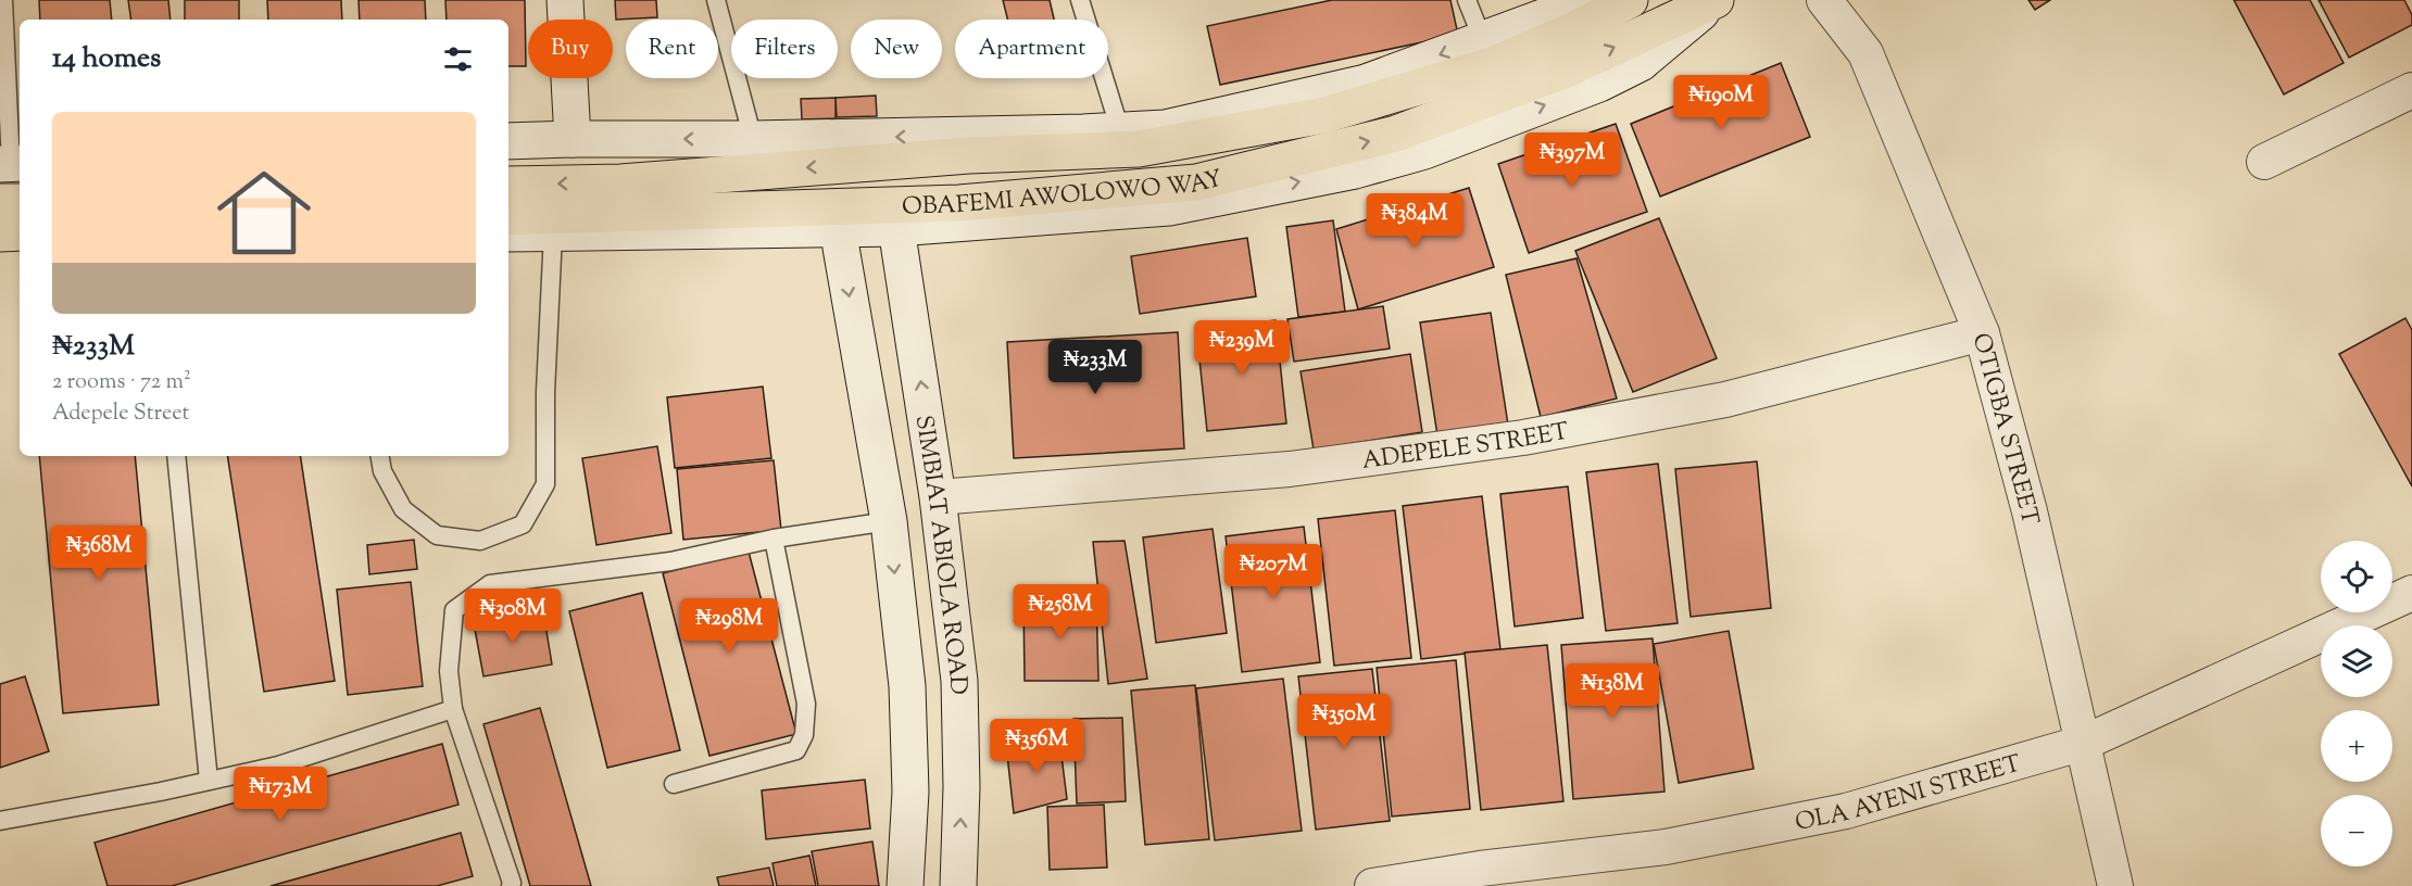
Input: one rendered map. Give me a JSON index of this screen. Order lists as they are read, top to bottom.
{
  "streets": {
    "main road": ["OBAFEMI AWOLOWO WAY"],
    "street": [
      "OTIGBA STREET",
      "ADEPELE STREET",
      "SIMBIAT ABIOLA ROAD",
      "OLA AYENI STREET"
    ]
  },
  "crossings": [
    ["OTIGBA STREET", "ADEPELE STREET"],
    ["OTIGBA STREET", "OLA AYENI STREET"],
    ["ADEPELE STREET", "SIMBIAT ABIOLA ROAD"]
  ],
  "page": {
    "chip": [
      "Buy",
      "Rent",
      "Filters",
      "New",
      "Apartment"
    ],
    "heading": "14 homes",
    "price": [
      "₦190M",
      "₦397M",
      "₦384M",
      "₦239M",
      "₦233M",
      "₦368M",
      "₦207M",
      "₦258M",
      "₦308M",
      "₦298M",
      "₦138M",
      "₦350M",
      "₦356M",
      "₦173M"
    ],
    "list": [
      {
        "name": "₦233M",
        "note": "2 rooms · 72 m² · Adepele Street"
      }
    ],
    "map_buttons": ["+", "−"]
  }
}
